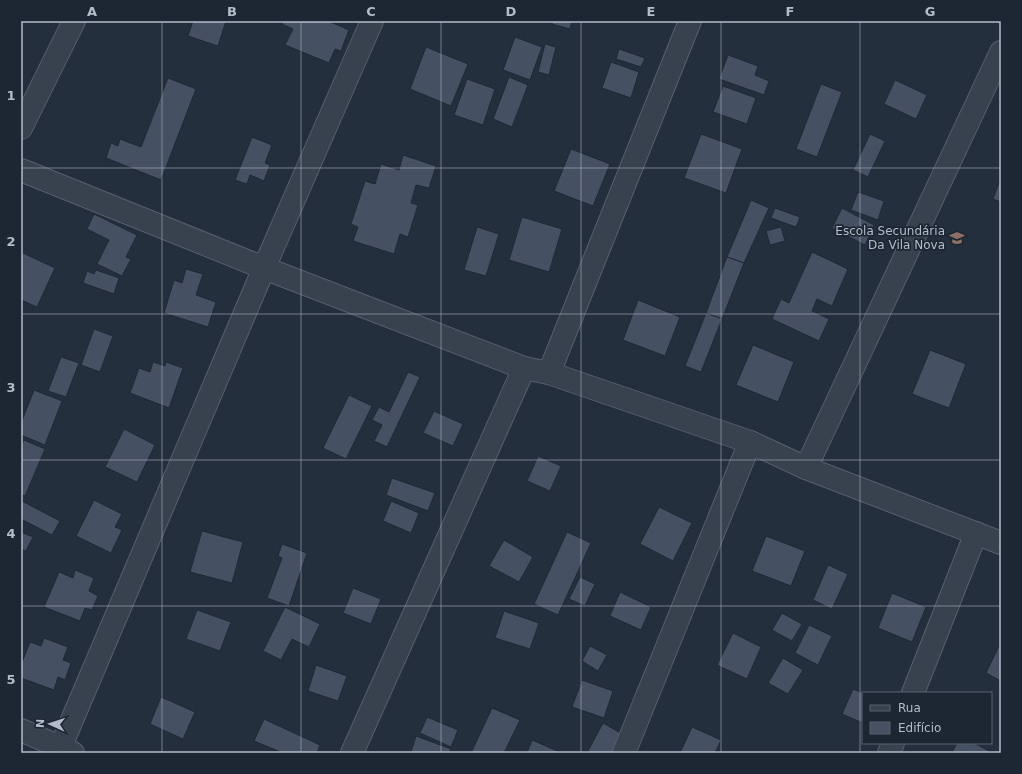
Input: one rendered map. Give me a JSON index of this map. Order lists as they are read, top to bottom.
{
  "places": {
    "school or university": ["Escola Secundária Da Vila Nova"]
  },
  "legend": ["Rua", "Edifício"],
  "north": "left",
  "grid": {
    "columns": [
      "A",
      "B",
      "C",
      "D",
      "E",
      "F",
      "G"
    ],
    "rows": [
      "1",
      "2",
      "3",
      "4",
      "5"
    ]
  }
}
